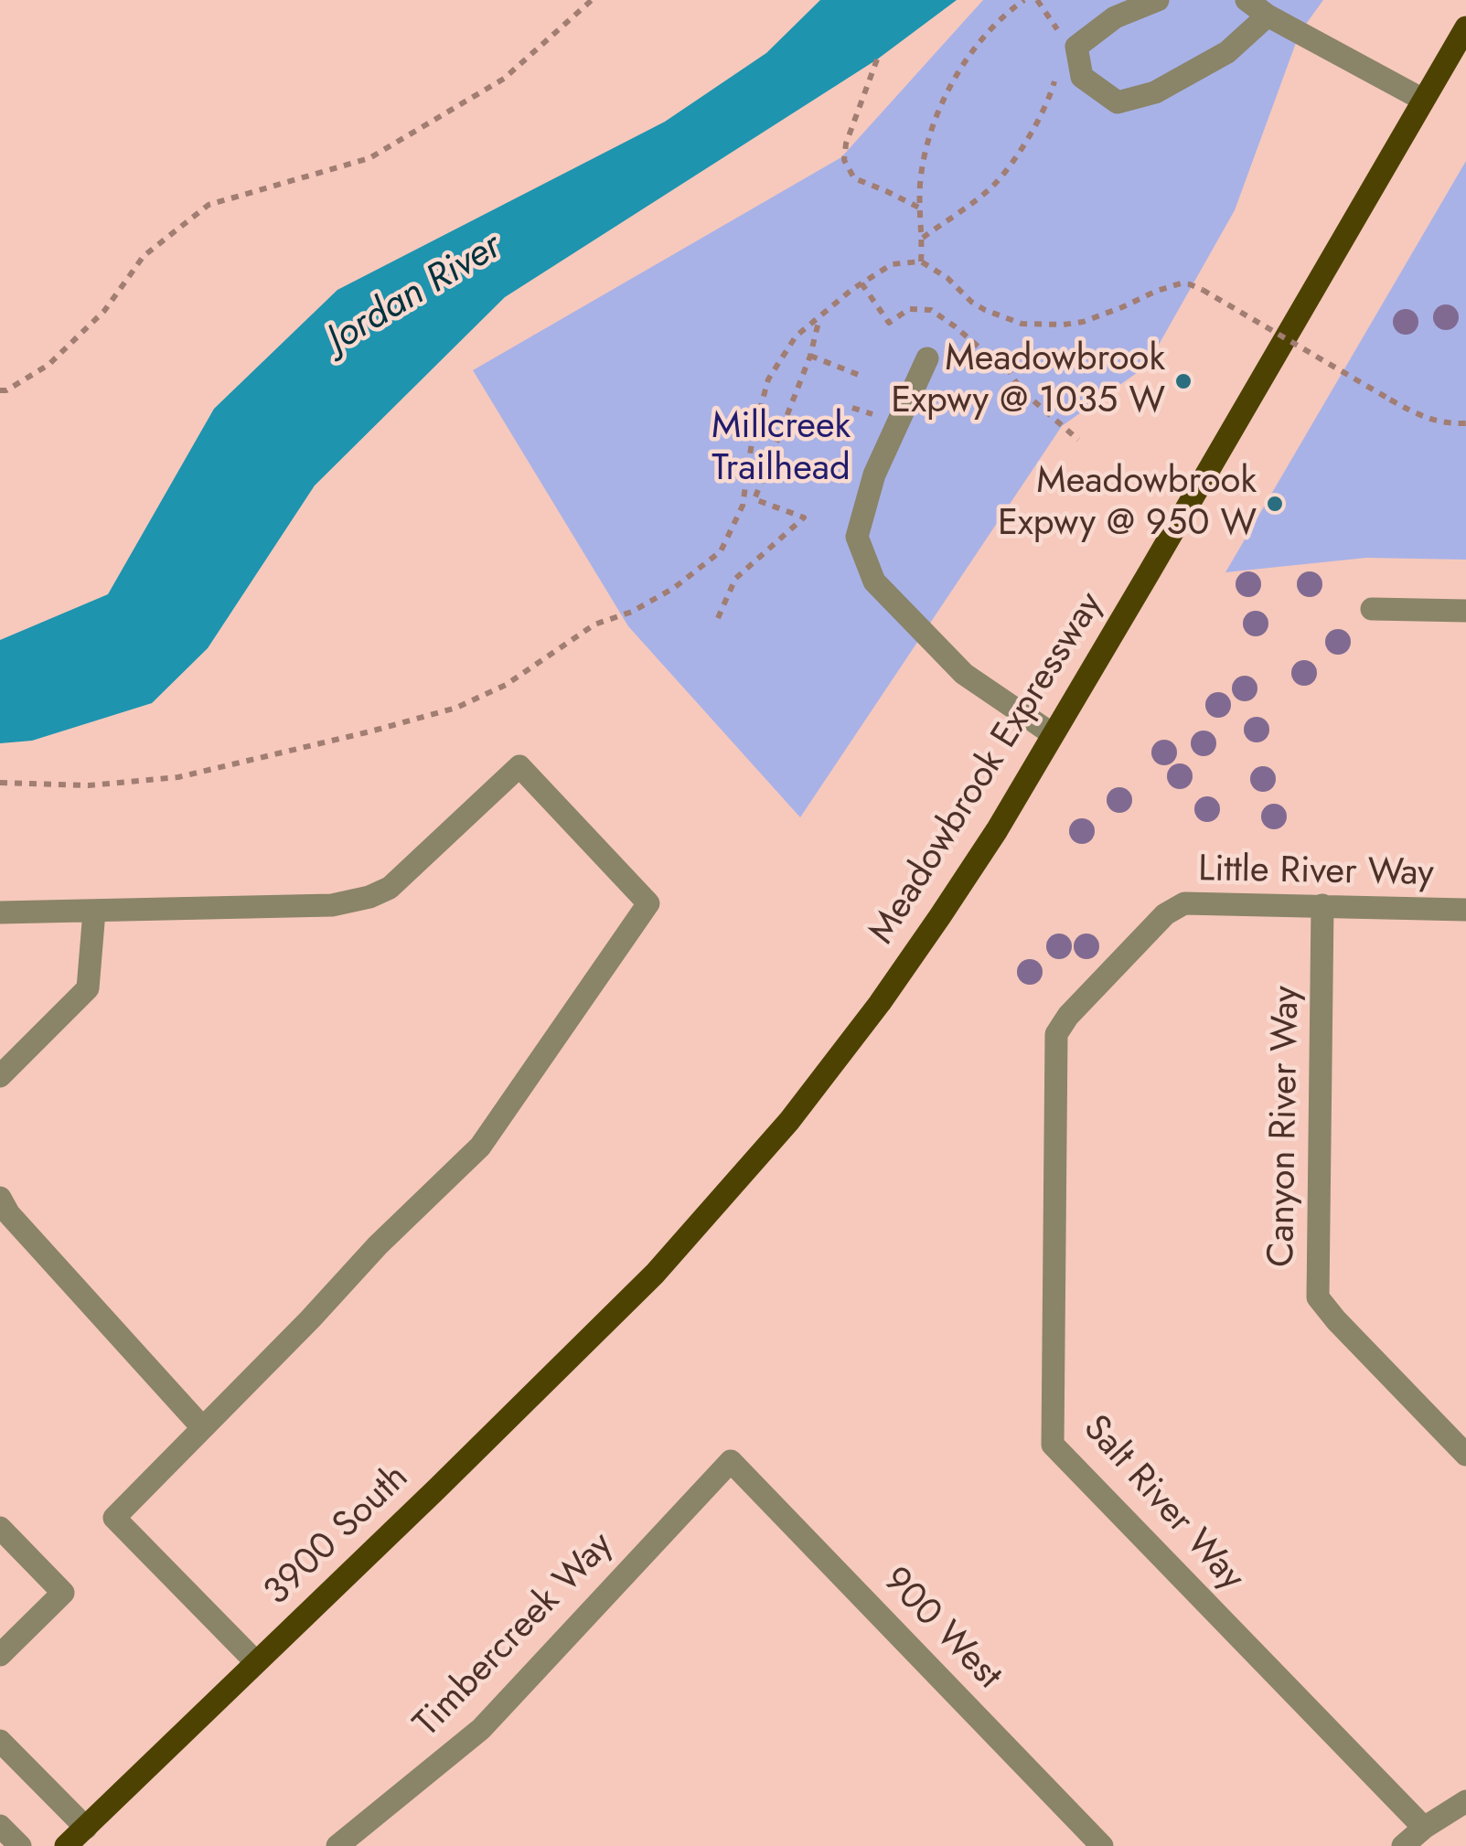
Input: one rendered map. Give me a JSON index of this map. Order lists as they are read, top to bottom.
{
  "streets": {
    "main road": ["Meadowbrook Expressway", "3900 South"],
    "street": [
      "Little River Way",
      "Canyon River Way",
      "Salt River Way",
      "900 West",
      "Timbercreek Way"
    ]
  },
  "crossings": [
    ["Meadowbrook Expressway", "3900 South"],
    ["Little River Way", "Canyon River Way"],
    ["Little River Way", "Salt River Way"],
    ["900 West", "Timbercreek Way"]
  ],
  "water": ["Jordan River"],
  "parks": ["Millcreek Trailhead"],
  "places": ["Meadowbrook Expwy @ 1035 W", "Meadowbrook Expwy @ 950 W"]
}
